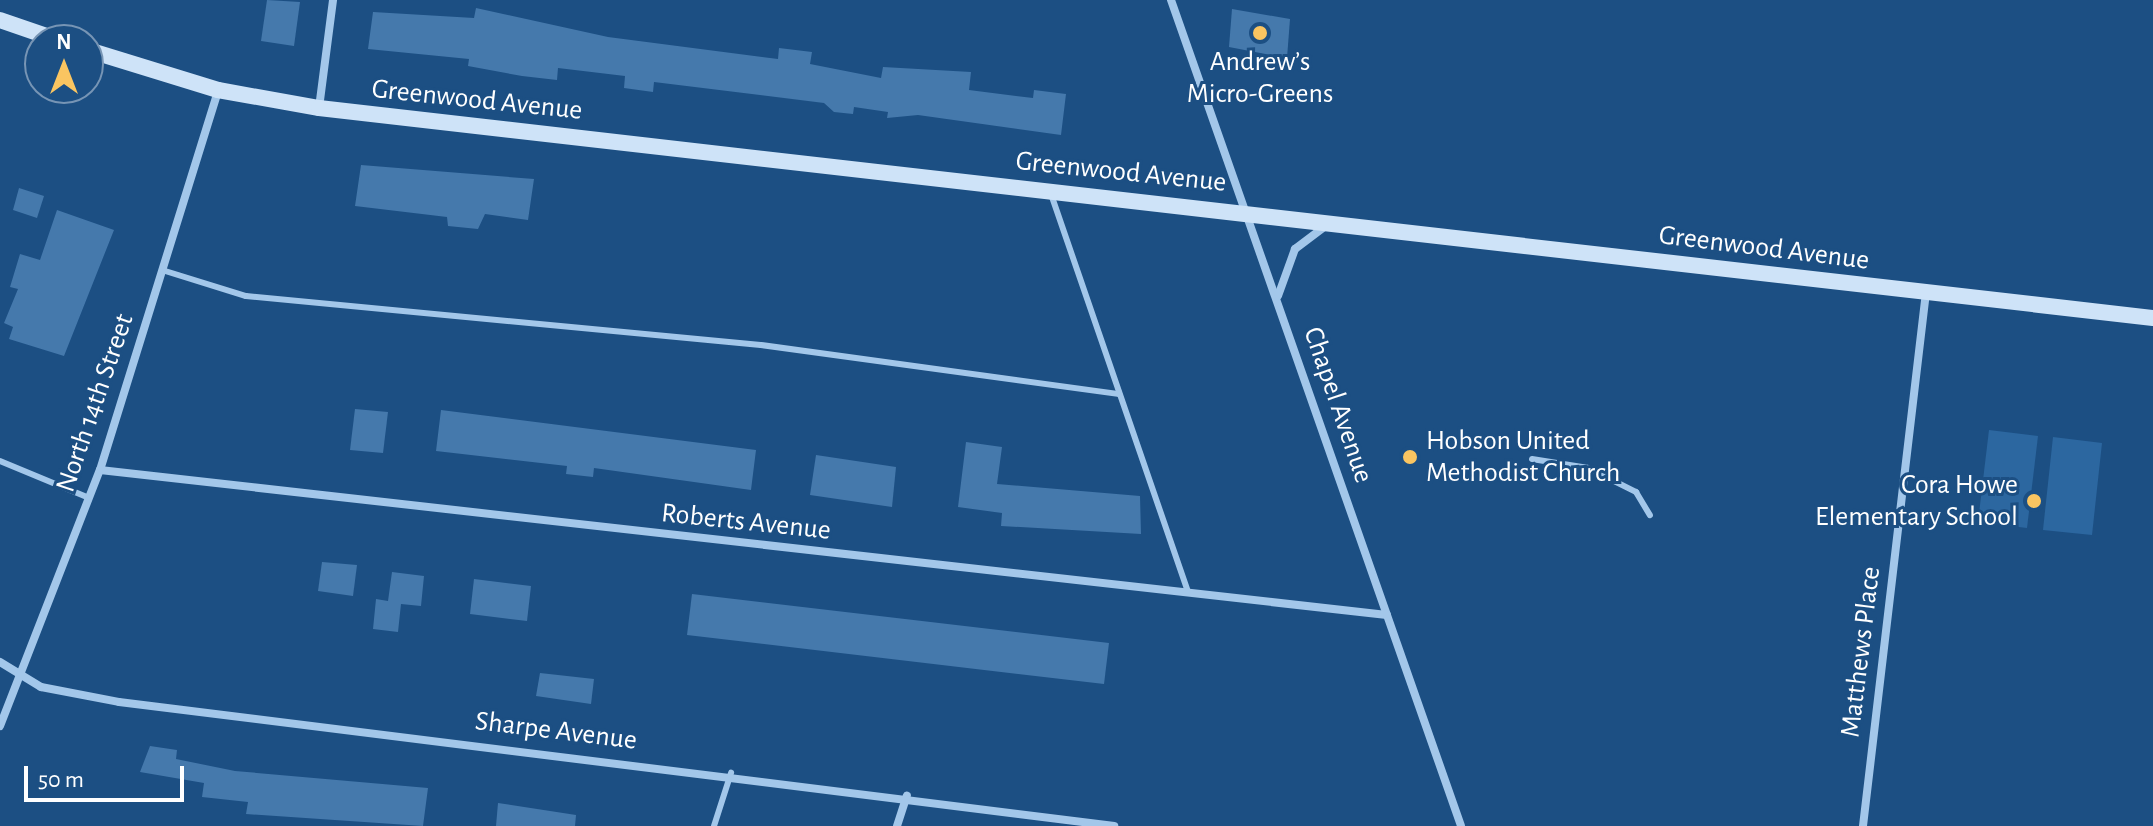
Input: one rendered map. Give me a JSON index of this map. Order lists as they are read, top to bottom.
{
  "streets": {
    "street": [
      "Greenwood Avenue",
      "North 14th Street",
      "Chapel Avenue",
      "Roberts Avenue",
      "Matthews Place",
      "Sharpe Avenue"
    ]
  },
  "crossings": [
    ["Greenwood Avenue", "North 14th Street"],
    ["Greenwood Avenue", "Chapel Avenue"],
    ["Greenwood Avenue", "Matthews Place"],
    ["North 14th Street", "Roberts Avenue"],
    ["North 14th Street", "Sharpe Avenue"],
    ["Chapel Avenue", "Roberts Avenue"]
  ],
  "places": ["Andrew’s Micro-Greens", "Hobson United Methodist Church", "Cora Howe Elementary School"],
  "scale_bar": "50 m",
  "north": "top"
}
